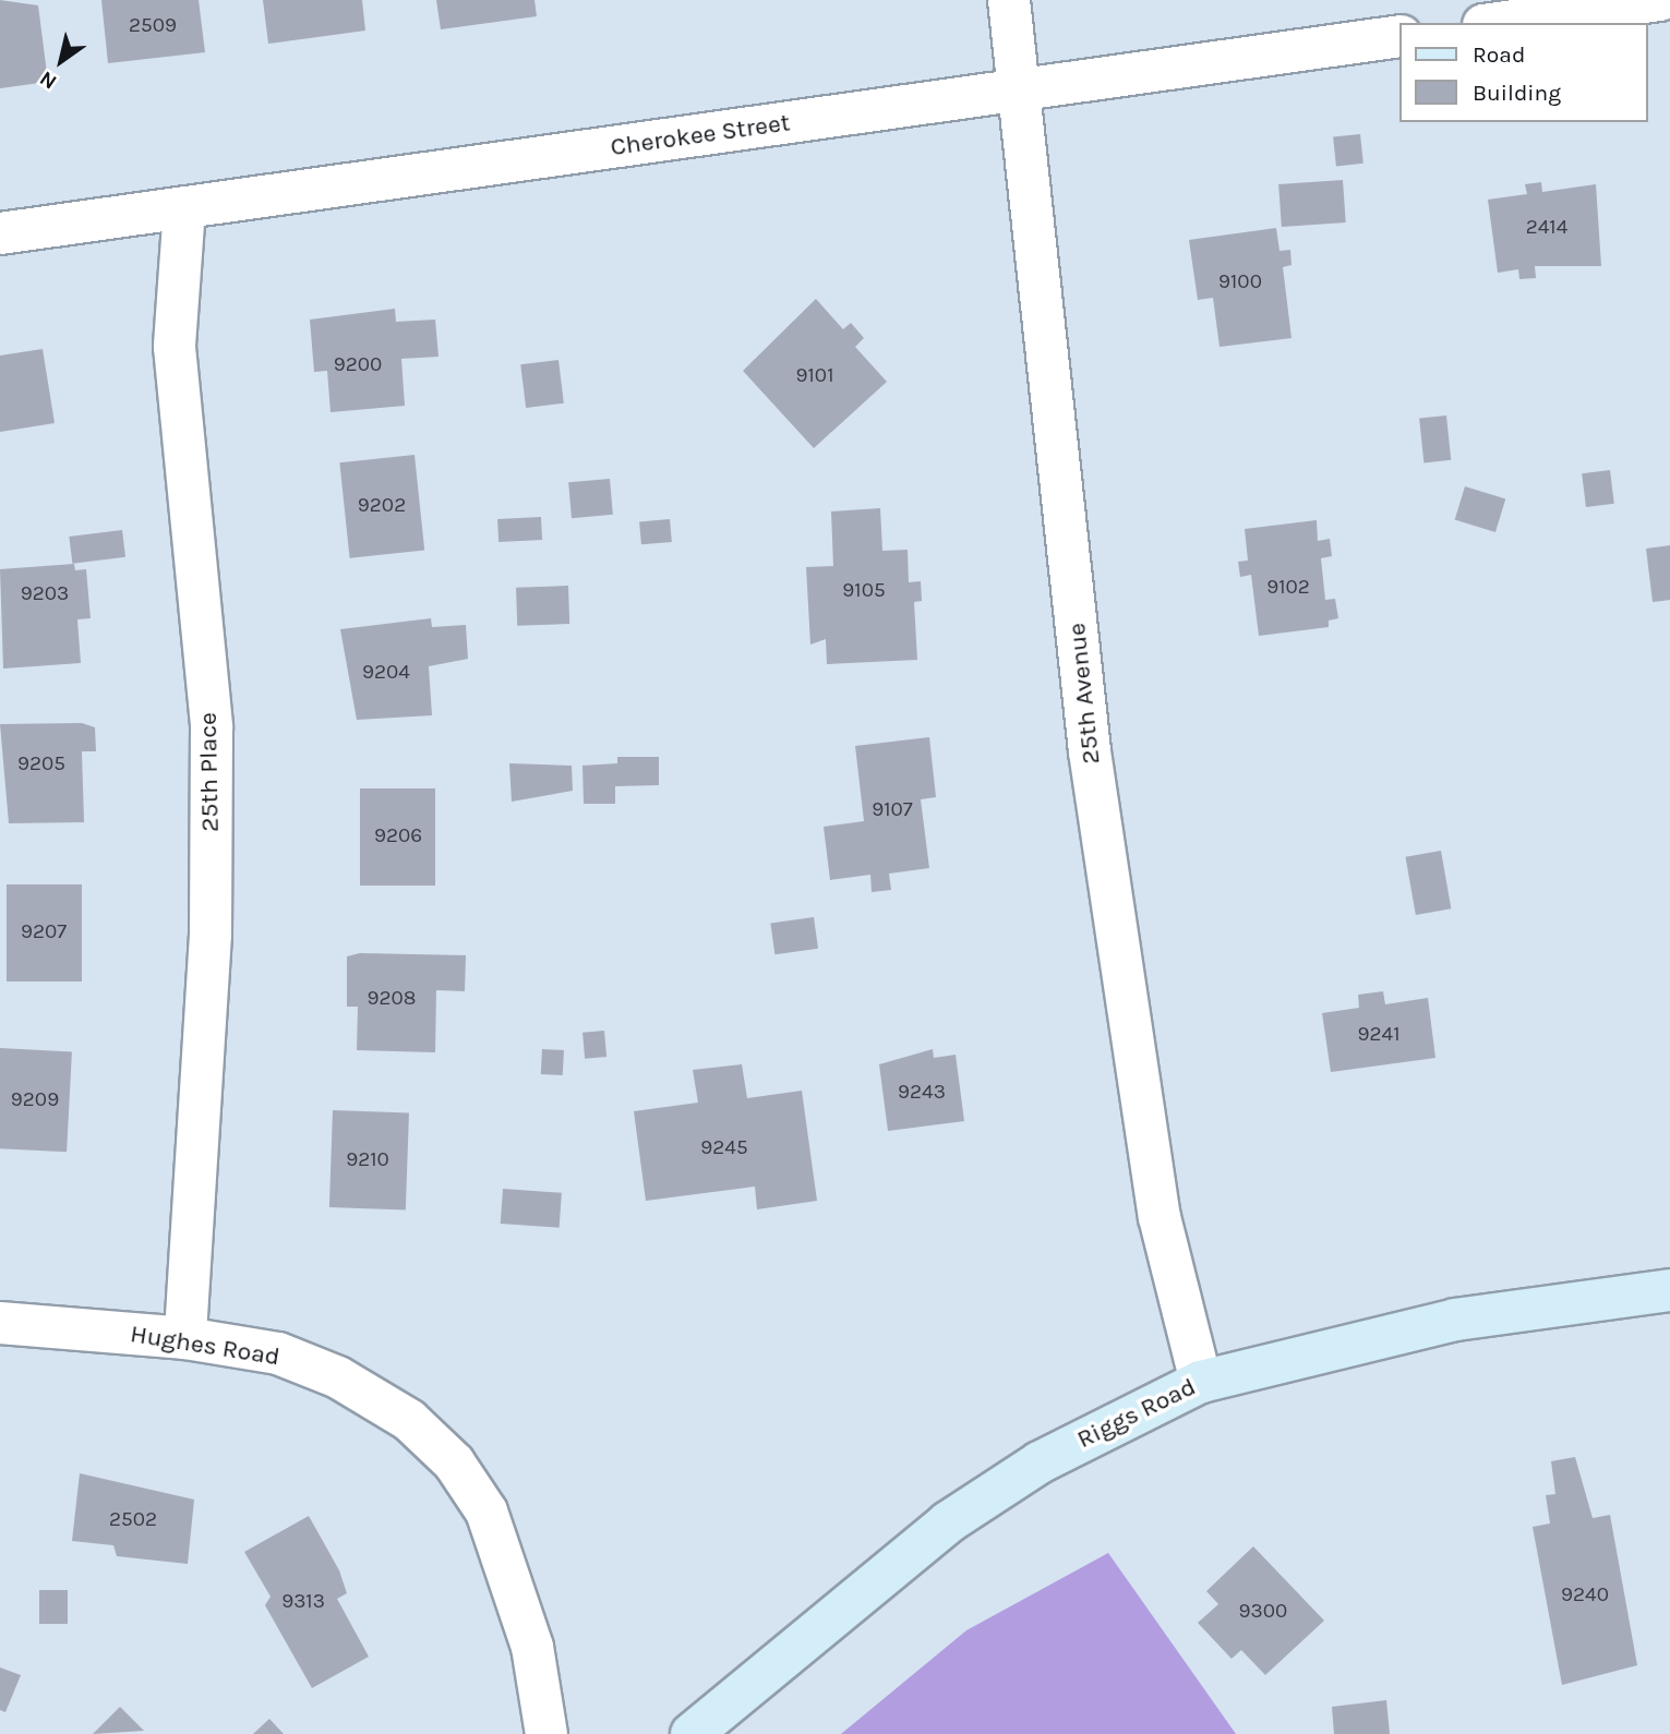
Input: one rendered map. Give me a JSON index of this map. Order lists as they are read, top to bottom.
{
  "streets": {
    "main road": ["Riggs Road"],
    "street": [
      "Cherokee Street",
      "25th Avenue",
      "25th Place",
      "Hughes Road"
    ]
  },
  "crossings": [
    ["Cherokee Street", "25th Avenue"],
    ["Cherokee Street", "25th Place"],
    ["25th Avenue", "Riggs Road"],
    ["25th Place", "Hughes Road"]
  ],
  "house_numbers": [
    "2509",
    "2414",
    "9100",
    "9200",
    "9101",
    "9202",
    "9102",
    "9105",
    "9203",
    "9204",
    "9205",
    "9107",
    "9206",
    "9207",
    "9208",
    "9241",
    "9243",
    "9209",
    "9245",
    "9210",
    "2502",
    "9240",
    "9313",
    "9300"
  ],
  "legend": ["Road", "Building"],
  "north": "bottom left"
}
